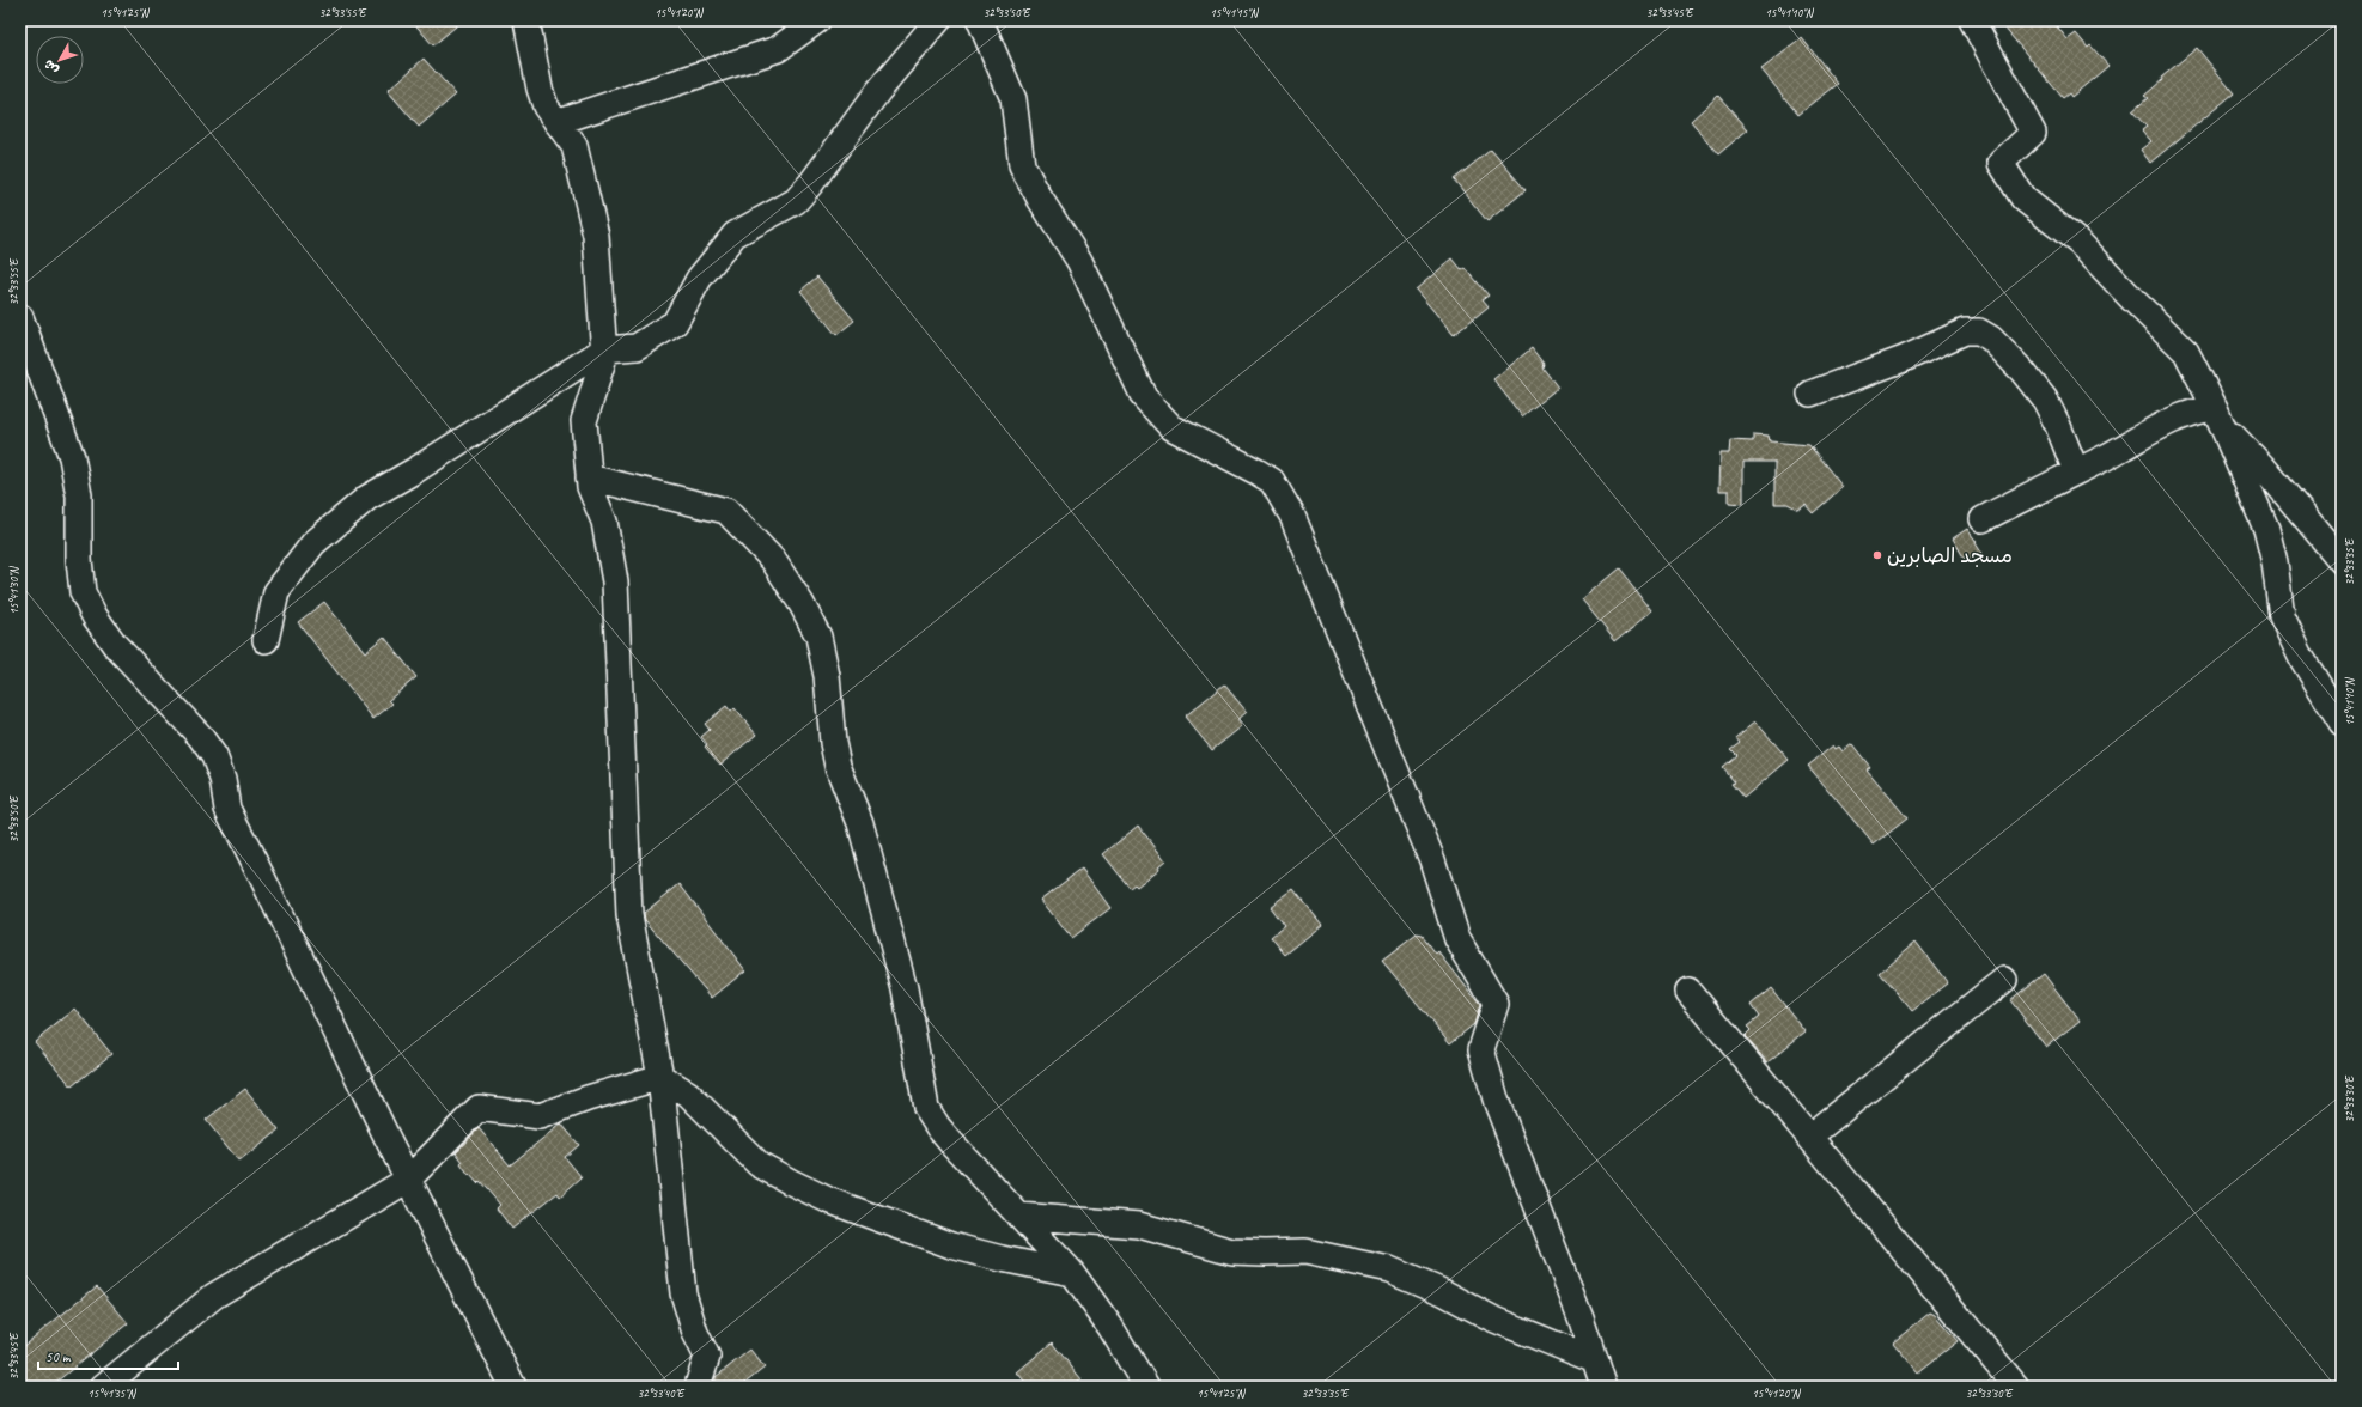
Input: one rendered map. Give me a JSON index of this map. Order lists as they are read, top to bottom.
{
  "places": ["مسجد الصابرين"],
  "scale_bar": "50 m",
  "north": "bottom left",
  "coordinates": [
    "15°41'25\"N",
    "32°33'55\"E",
    "15°41'20\"N",
    "32°33'50\"E",
    "15°41'15\"N",
    "32°33'45\"E",
    "15°41'10\"N",
    "32°33'35\"E",
    "15°41'30\"N",
    "32°33'30\"E",
    "15°41'35\"N",
    "32°33'40\"E"
  ]
}
